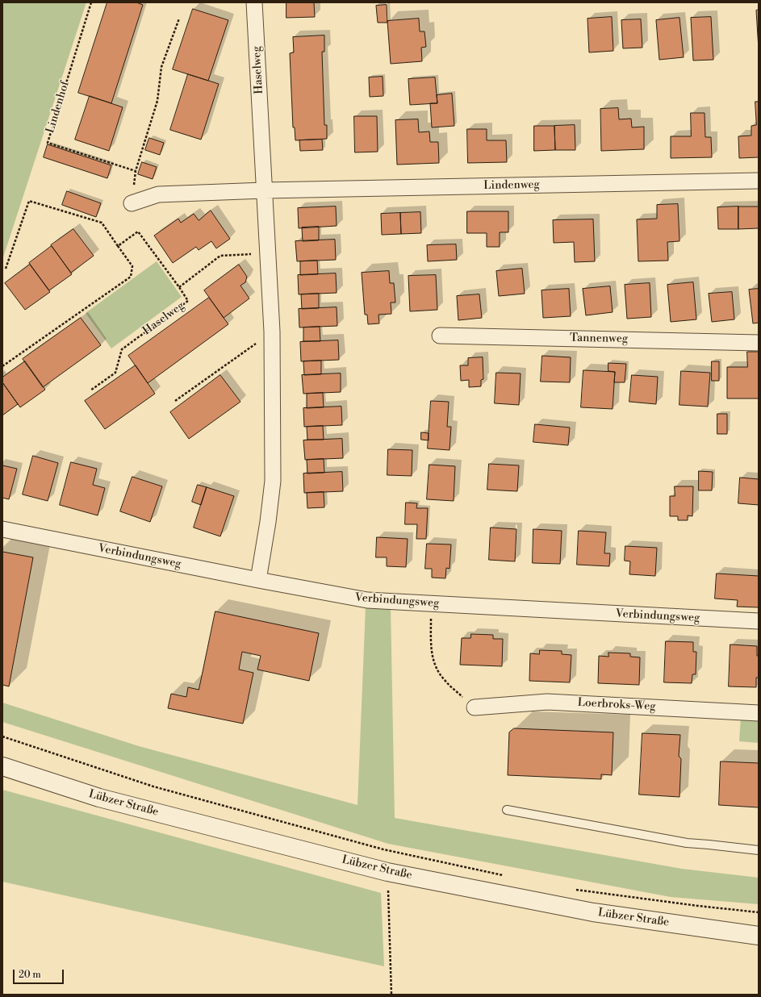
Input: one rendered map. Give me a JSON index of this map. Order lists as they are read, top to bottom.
{
  "streets": {
    "street": [
      "Haselweg",
      "Lindenweg",
      "Tannenweg",
      "Verbindungsweg",
      "Loerbroks-Weg",
      "Lübzer Straße"
    ],
    "path": ["Lindenhof"]
  },
  "crossings": [
    ["Haselweg", "Lindenweg"],
    ["Haselweg", "Verbindungsweg"]
  ],
  "scale_bar": "20 m"
}
